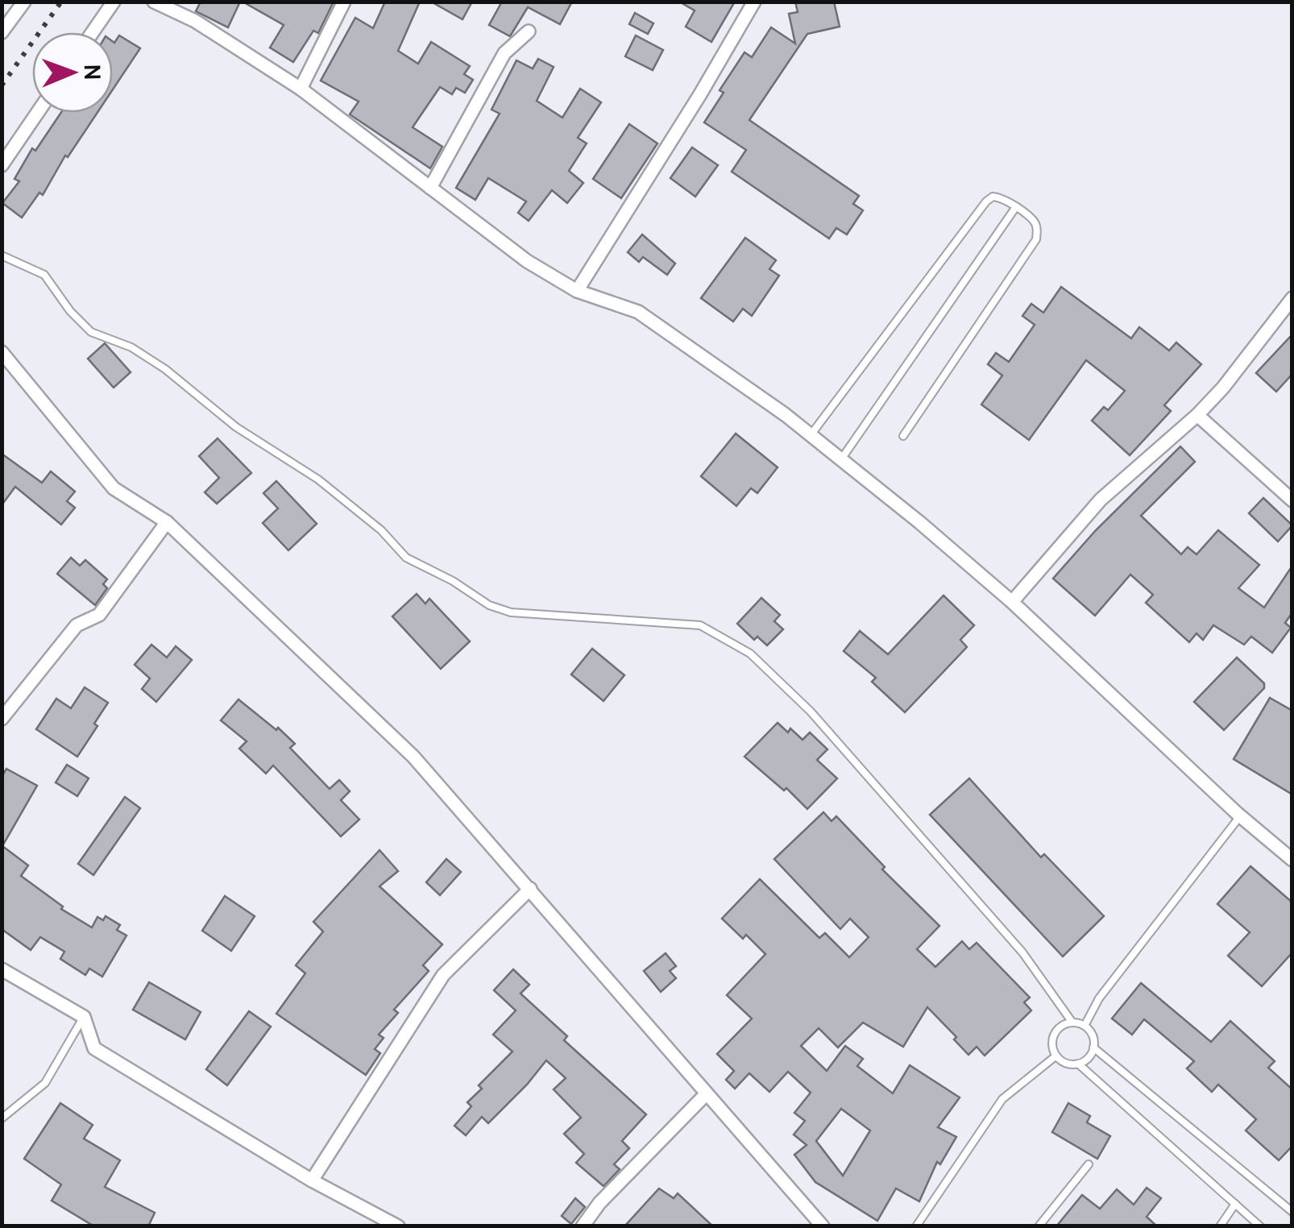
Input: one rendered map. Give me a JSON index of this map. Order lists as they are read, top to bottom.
{
  "north": "right"
}
